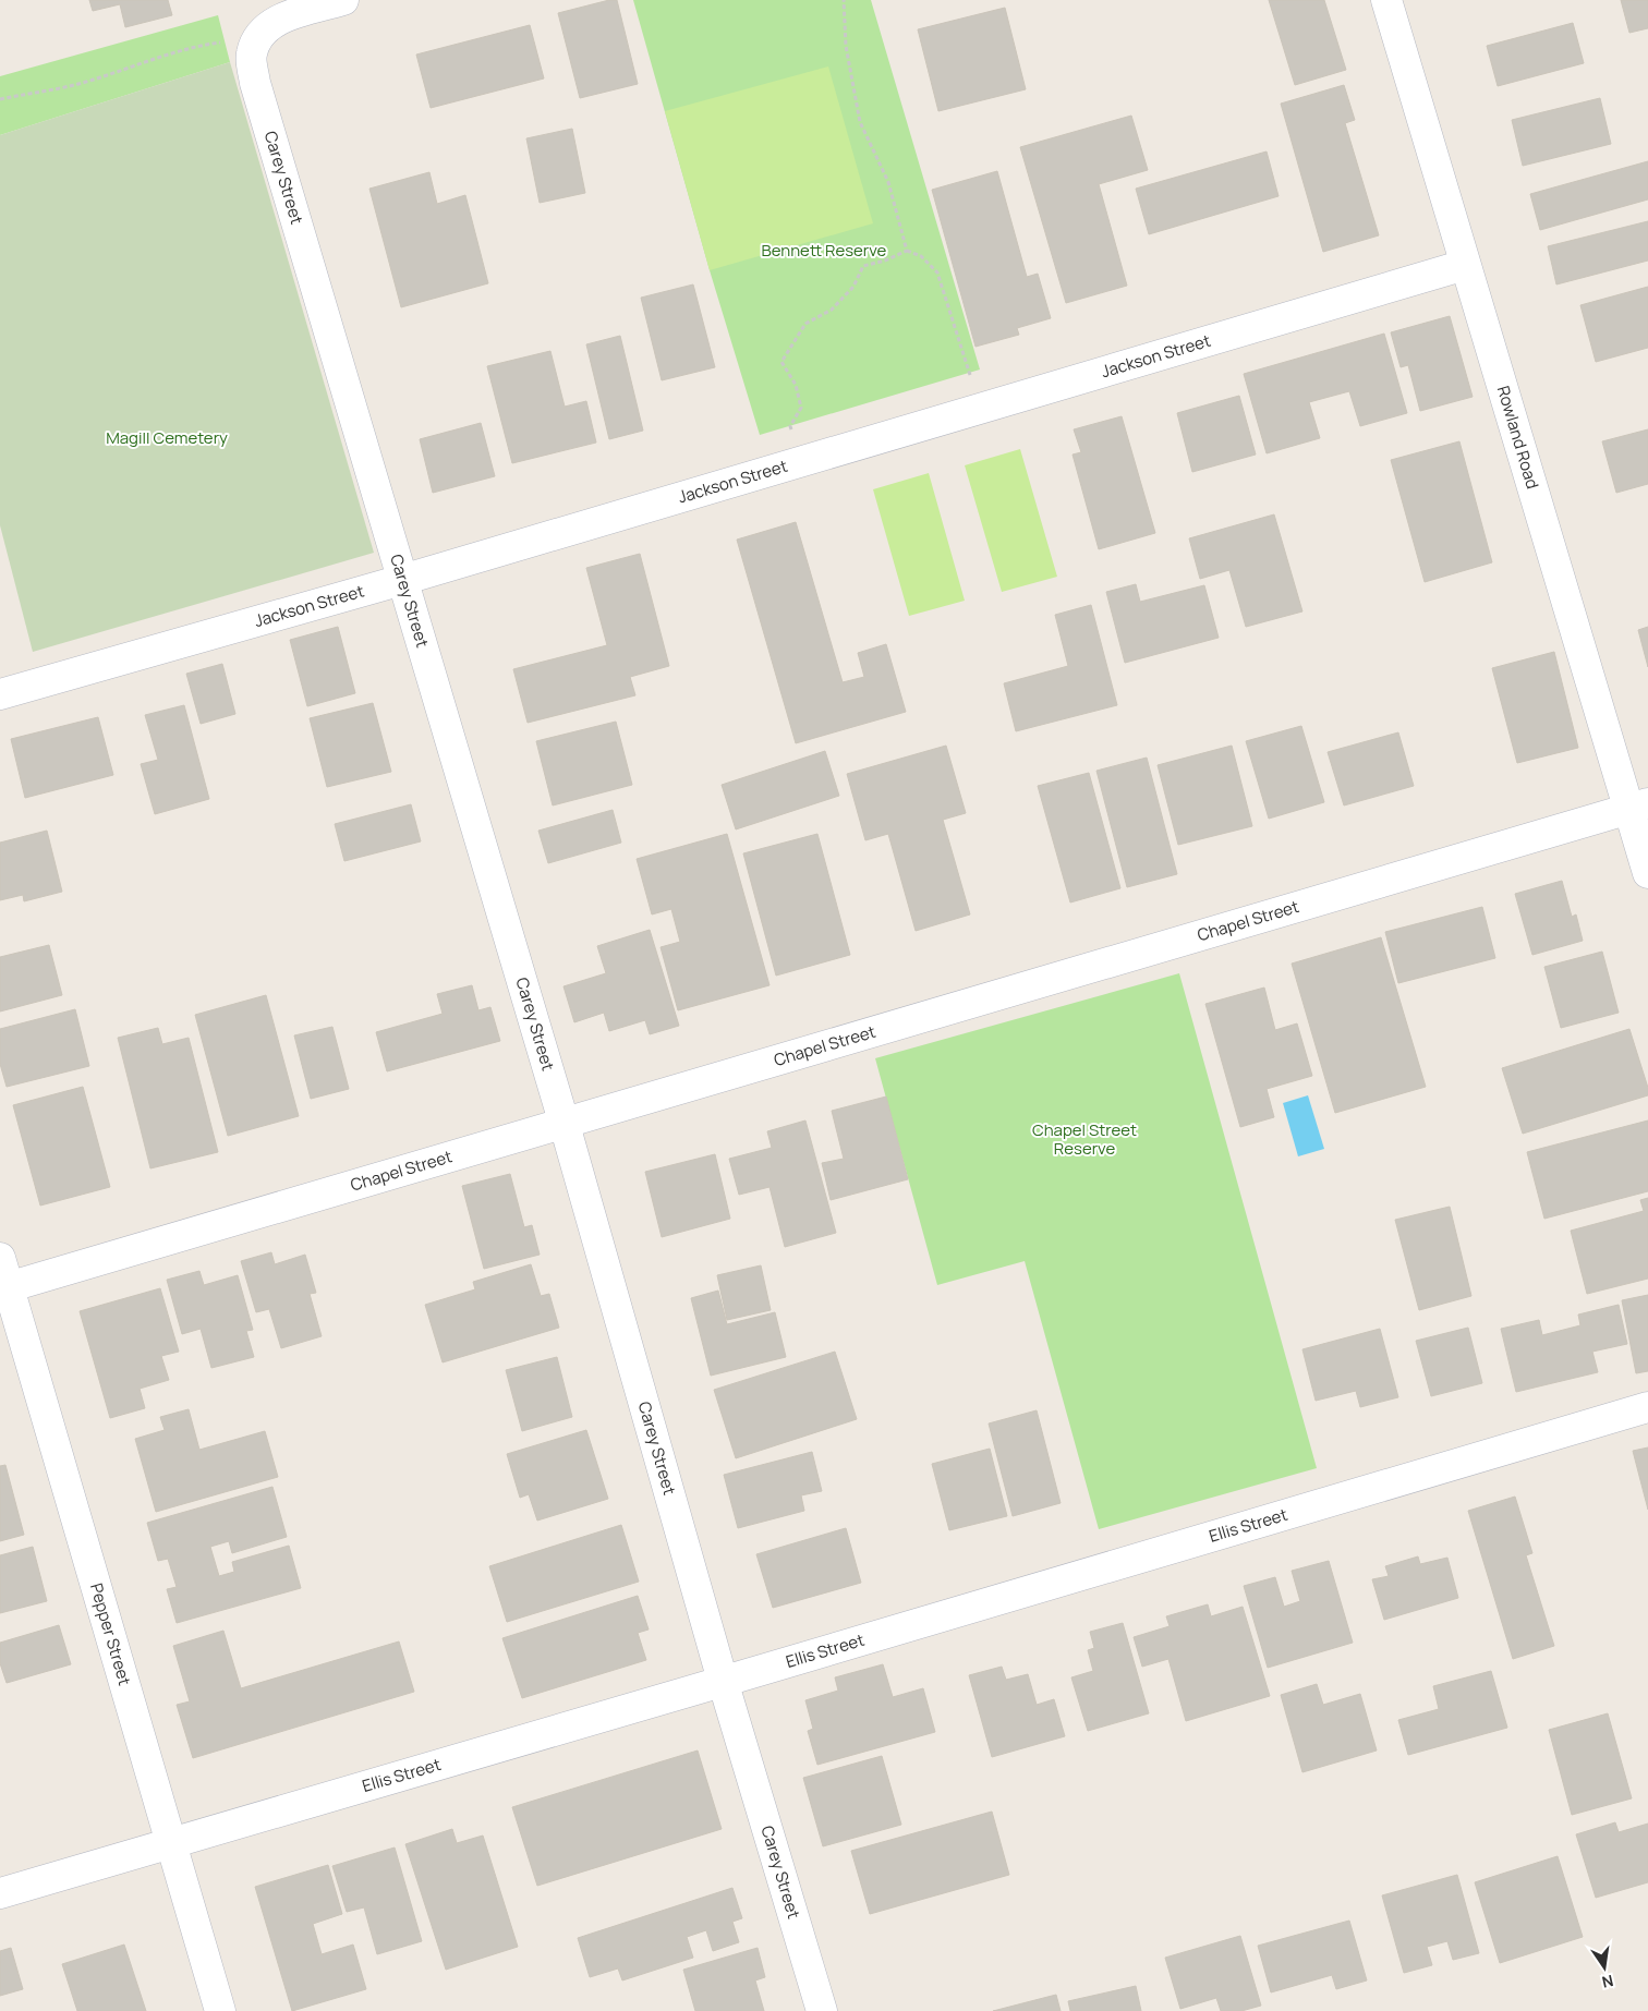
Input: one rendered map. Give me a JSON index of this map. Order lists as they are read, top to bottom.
{
  "streets": {
    "street": [
      "Carey Street",
      "Jackson Street",
      "Rowland Road",
      "Chapel Street",
      "Ellis Street",
      "Pepper Street"
    ]
  },
  "crossings": [
    ["Carey Street", "Jackson Street"],
    ["Carey Street", "Chapel Street"],
    ["Carey Street", "Ellis Street"],
    ["Jackson Street", "Rowland Road"],
    ["Rowland Road", "Chapel Street"],
    ["Chapel Street", "Pepper Street"],
    ["Ellis Street", "Pepper Street"]
  ],
  "parks": ["Bennett Reserve", "Magill Cemetery", "Chapel Street Reserve"],
  "north": "bottom"
}
